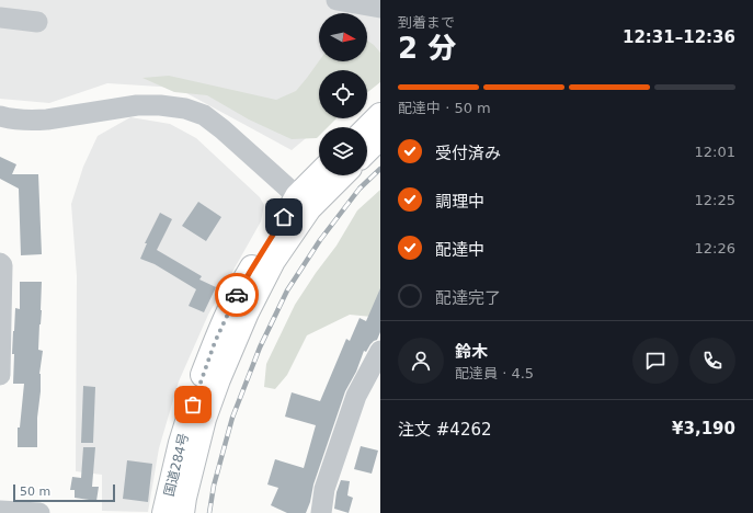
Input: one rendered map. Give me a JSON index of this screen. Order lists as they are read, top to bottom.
{
  "streets": {
    "highway": ["国道284号"]
  },
  "scale_bar": "50 m",
  "north": "right",
  "page": {
    "heading": ["2 分", "到着まで", "12:31–12:36"],
    "panel": [
      "鈴木",
      "配達員 · 4.5",
      "注文 #4262",
      "¥3,190"
    ],
    "bar": "配達中 · 50 m",
    "list": [
      ["受付済み", "12:01"],
      ["調理中", "12:25"],
      ["配達中", "12:26"],
      "配達完了"
    ],
    "scale": "50 m"
  }
}
